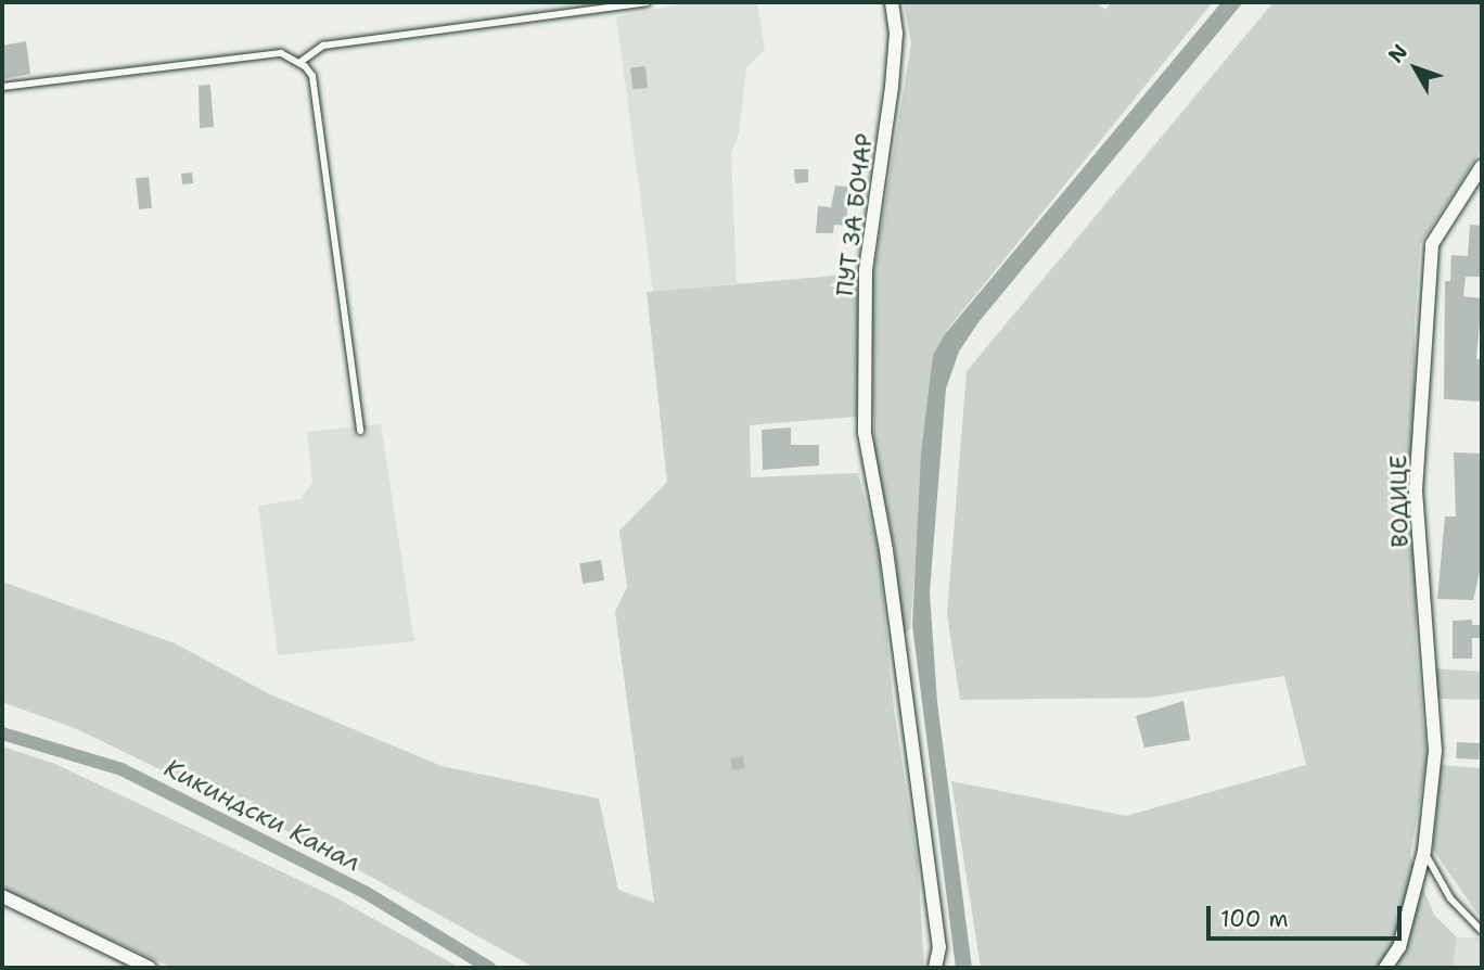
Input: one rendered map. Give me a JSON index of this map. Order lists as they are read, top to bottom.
{
  "streets": {
    "street": ["ПУТ ЗА БОЧАР", "ВОДИЦЕ"]
  },
  "water": ["Кикиндски Канал"],
  "scale_bar": "100 m",
  "north": "top left"
}
